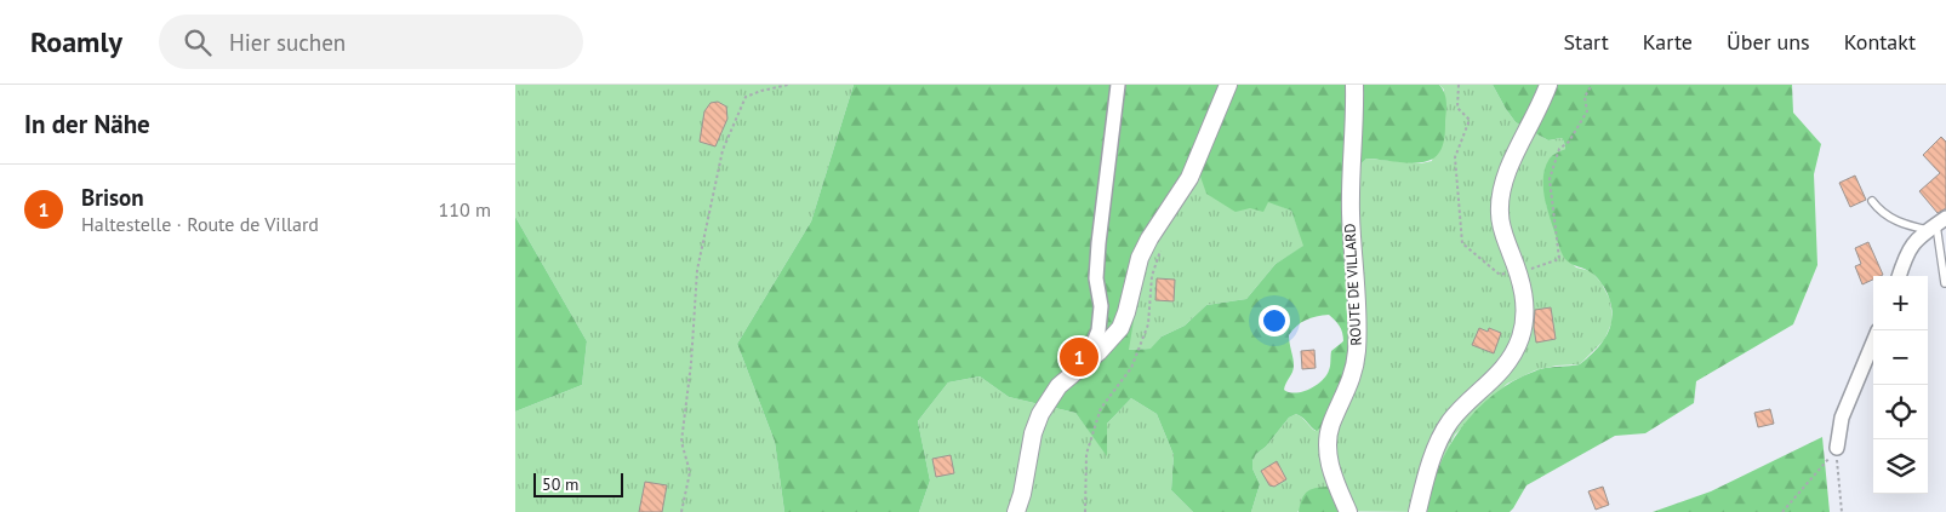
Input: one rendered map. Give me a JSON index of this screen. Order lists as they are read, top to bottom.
{
  "streets": {
    "street": ["ROUTE DE VILLARD"]
  },
  "scale_bar": "50 m",
  "page": {
    "header": "Roamly",
    "search": "Hier suchen",
    "nav": [
      "Start",
      "Karte",
      "Über uns",
      "Kontakt"
    ],
    "heading": "In der Nähe",
    "list": [
      {
        "mark": "1",
        "name": "Brison",
        "note": "Haltestelle · Route de Villard",
        "value": "110 m"
      }
    ],
    "map_buttons": ["+", "−"],
    "pins": "1",
    "scale": "50 m"
  }
}
